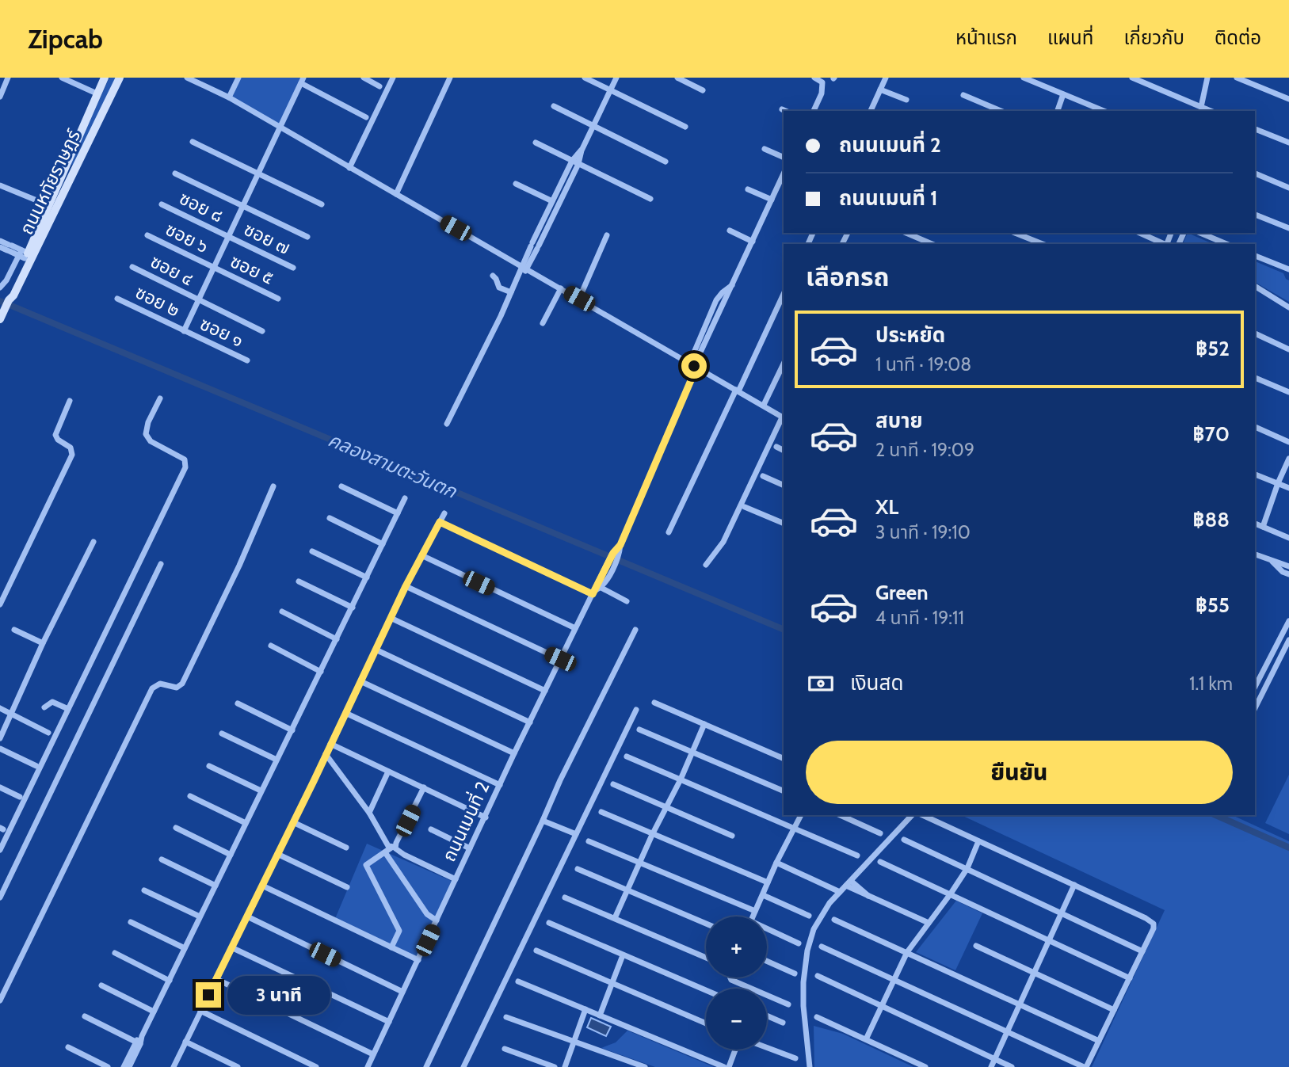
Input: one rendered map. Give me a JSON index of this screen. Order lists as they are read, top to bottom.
{
  "streets": {
    "main road": ["ถนนหทัยราษฎร์"],
    "street": [
      "ซอย ๘",
      "ซอย ๖",
      "ซอย ๗",
      "ซอย ๕",
      "ซอย ๔",
      "ซอย ๒",
      "ซอย ๑",
      "ถนนเมนที่ 2"
    ]
  },
  "crossings": [
    ["ซอย ๘", "ซอย ๗"],
    ["ซอย ๖", "ซอย ๕"],
    ["ซอย ๒", "ซอย ๑"]
  ],
  "water": ["คลองสามตะวันตก"],
  "page": {
    "header": "Zipcab",
    "nav": [
      "หน้าแรก",
      "แผนที่",
      "เกี่ยวกับ",
      "ติดต่อ"
    ],
    "banner": ["ถนนเมนที่ 2", "ถนนเมนที่ 1"],
    "heading": "เลือกรถ",
    "list": [
      {
        "name": "ประหยัด",
        "note": "1 นาที · 19:08",
        "value": "฿52"
      },
      {
        "name": "สบาย",
        "note": "2 นาที · 19:09",
        "value": "฿70"
      },
      {
        "name": "XL",
        "note": "3 นาที · 19:10",
        "value": "฿88"
      },
      {
        "name": "Green",
        "note": "4 นาที · 19:11",
        "value": "฿55"
      }
    ],
    "pay": ["เงินสด", "1.1 km"],
    "buttons": "ยืนยัน",
    "map_buttons": ["+", "−"],
    "bubble": "3 นาที"
  }
}
